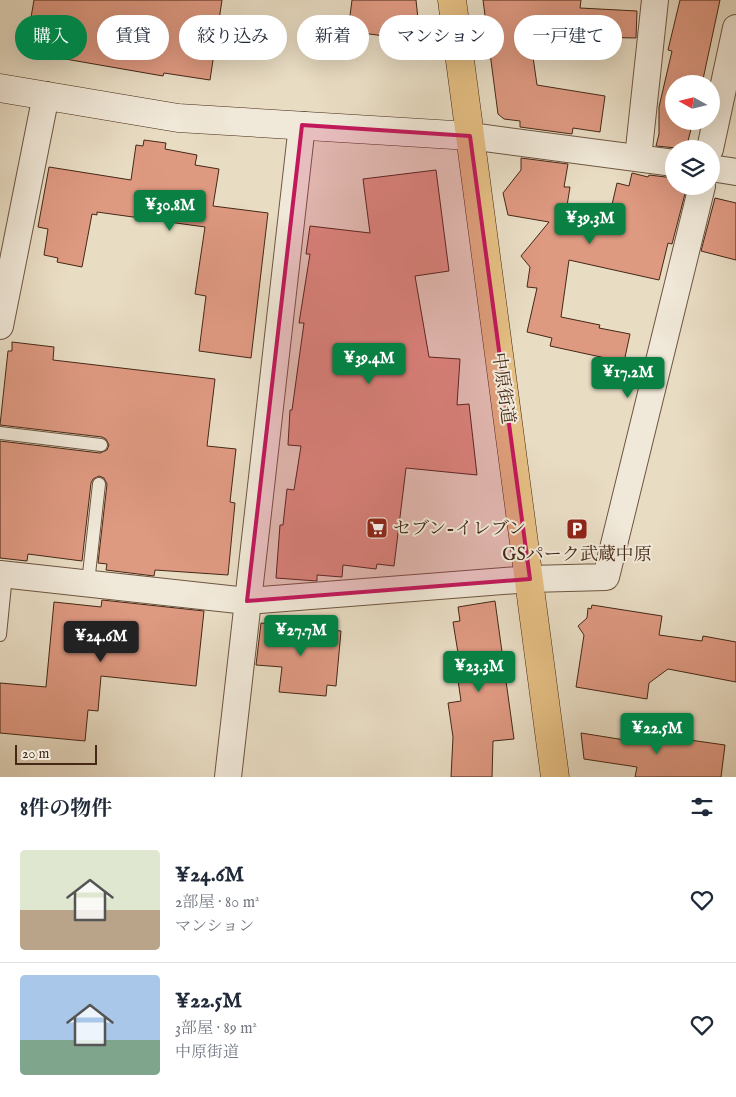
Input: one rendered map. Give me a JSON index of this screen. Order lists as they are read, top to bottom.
{
  "streets": {
    "main road": ["中原街道"]
  },
  "places": {
    "supermarket": ["セブン-イレブン"],
    "parking": ["GSパーク武蔵中原"]
  },
  "scale_bar": "20 m",
  "north": "left",
  "page": {
    "chip": [
      "購入",
      "賃貸",
      "絞り込み",
      "新着",
      "マンション",
      "一戸建て"
    ],
    "price": [
      "¥30.8M",
      "¥39.3M",
      "¥39.4M",
      "¥17.2M",
      "¥27.7M",
      "¥24.6M",
      "¥23.3M",
      "¥22.5M"
    ],
    "scale": "20 m",
    "heading": "8件の物件",
    "list": [
      {
        "name": "¥24.6M",
        "note": "2部屋 · 80 m² · マンション"
      },
      {
        "name": "¥22.5M",
        "note": "3部屋 · 89 m² · 中原街道"
      }
    ]
  }
}
